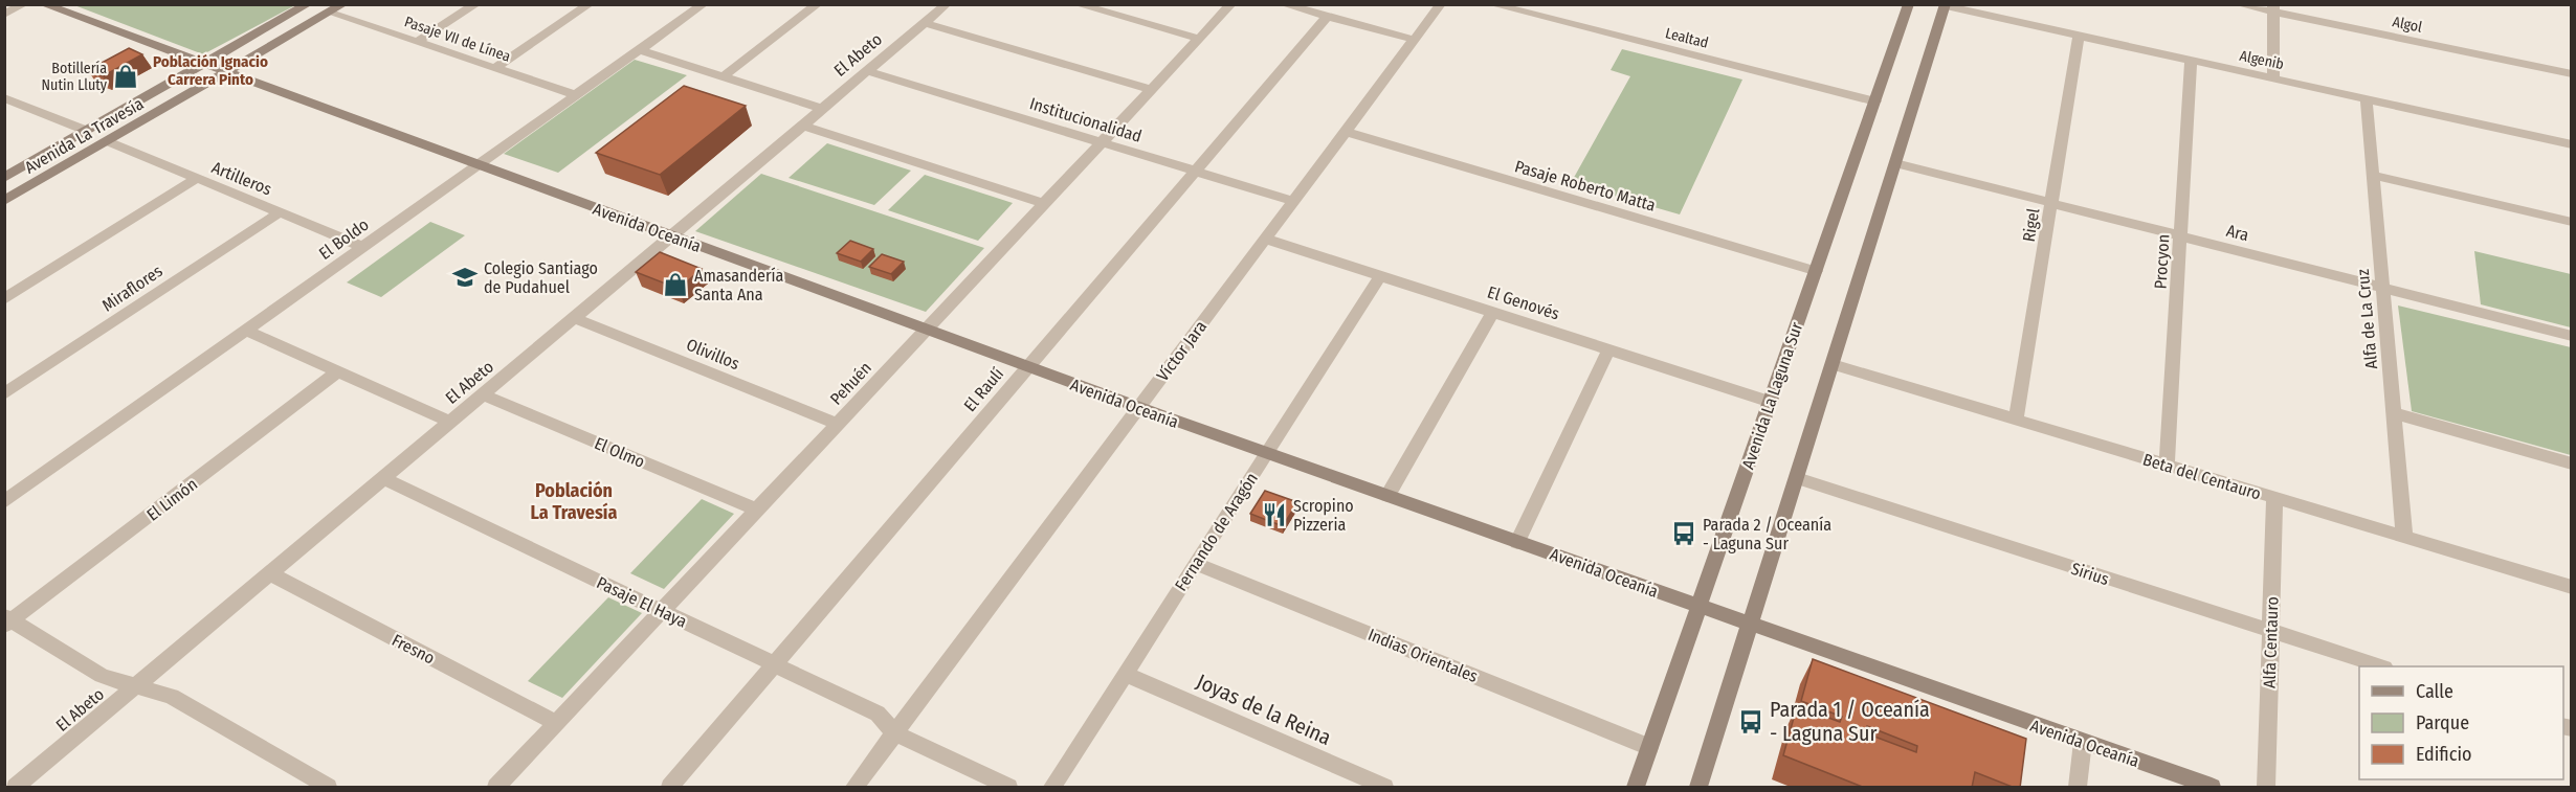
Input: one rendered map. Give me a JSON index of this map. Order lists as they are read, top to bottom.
{
  "streets": {
    "street": [
      "Algol",
      "Lealtad",
      "Pasaje VII de Línea",
      "El Abeto",
      "Algenib",
      "Institucionalidad",
      "Avenida La Travesía",
      "Artilleros",
      "Pasaje Roberto Matta",
      "Rigel",
      "Avenida Oceanía",
      "Ara",
      "El Boldo",
      "Procyon",
      "Miraflores",
      "El Genovés",
      "Alfa de La Cruz",
      "Víctor Jara",
      "Olivillos",
      "Pehuén",
      "El Raulí",
      "Avenida La Laguna Sur",
      "El Olmo",
      "Beta del Centauro",
      "El Limón",
      "Fernando de Aragón",
      "Sirius",
      "Pasaje El Haya",
      "Alfa Centauro",
      "Fresno",
      "Indias Orientales",
      "Joyas de la Reina"
    ]
  },
  "crossings": [
    ["Lealtad", "Avenida La Laguna Sur"],
    ["Pasaje VII de Línea", "Avenida La Travesía"],
    ["Pasaje VII de Línea", "El Boldo"],
    ["El Abeto", "Institucionalidad"],
    ["El Abeto", "Avenida Oceanía"],
    ["El Abeto", "Olivillos"],
    ["El Abeto", "El Olmo"],
    ["El Abeto", "Pasaje El Haya"],
    ["El Abeto", "Fresno"],
    ["Algenib", "Rigel"],
    ["Algenib", "Procyon"],
    ["Algenib", "Alfa de La Cruz"],
    ["Institucionalidad", "Víctor Jara"],
    ["Institucionalidad", "Pehuén"],
    ["Institucionalidad", "El Raulí"],
    ["Avenida La Travesía", "Artilleros"],
    ["Avenida La Travesía", "Avenida Oceanía"],
    ["Artilleros", "El Boldo"],
    ["Artilleros", "Miraflores"],
    ["Pasaje Roberto Matta", "Víctor Jara"],
    ["Pasaje Roberto Matta", "Avenida La Laguna Sur"],
    ["Rigel", "Ara"],
    ["Rigel", "Beta del Centauro"],
    ["Avenida Oceanía", "El Boldo"],
    ["Avenida Oceanía", "Víctor Jara"],
    ["Avenida Oceanía", "Pehuén"],
    ["Avenida Oceanía", "El Raulí"],
    ["Avenida Oceanía", "Avenida La Laguna Sur"],
    ["Avenida Oceanía", "Fernando de Aragón"],
    ["Ara", "Procyon"],
    ["Ara", "Alfa de La Cruz"],
    ["Procyon", "Beta del Centauro"],
    ["El Genovés", "Víctor Jara"],
    ["El Genovés", "Avenida La Laguna Sur"],
    ["El Genovés", "Fernando de Aragón"],
    ["Alfa de La Cruz", "Beta del Centauro"],
    ["Víctor Jara", "Pasaje El Haya"],
    ["Olivillos", "Pehuén"],
    ["Pehuén", "El Olmo"],
    ["Pehuén", "Pasaje El Haya"],
    ["Pehuén", "Fresno"],
    ["El Raulí", "Pasaje El Haya"],
    ["Avenida La Laguna Sur", "Indias Orientales"],
    ["Beta del Centauro", "Alfa Centauro"],
    ["Fernando de Aragón", "Indias Orientales"],
    ["Fernando de Aragón", "Joyas de la Reina"],
    ["Sirius", "Alfa Centauro"]
  ],
  "districts": ["Población Ignacio Carrera Pinto", "Población La Travesía"],
  "places": {
    "shop": ["Botillería Nutin Lluty", "Amasandería Santa Ana"],
    "school or university": ["Colegio Santiago de Pudahuel"],
    "restaurant": ["Scropino Pizzeria"],
    "bus stop": ["Parada 2 / Oceanía - Laguna Sur", "Parada 1 / Oceanía - Laguna Sur"]
  },
  "legend": ["Calle", "Parque", "Edificio"]
}
